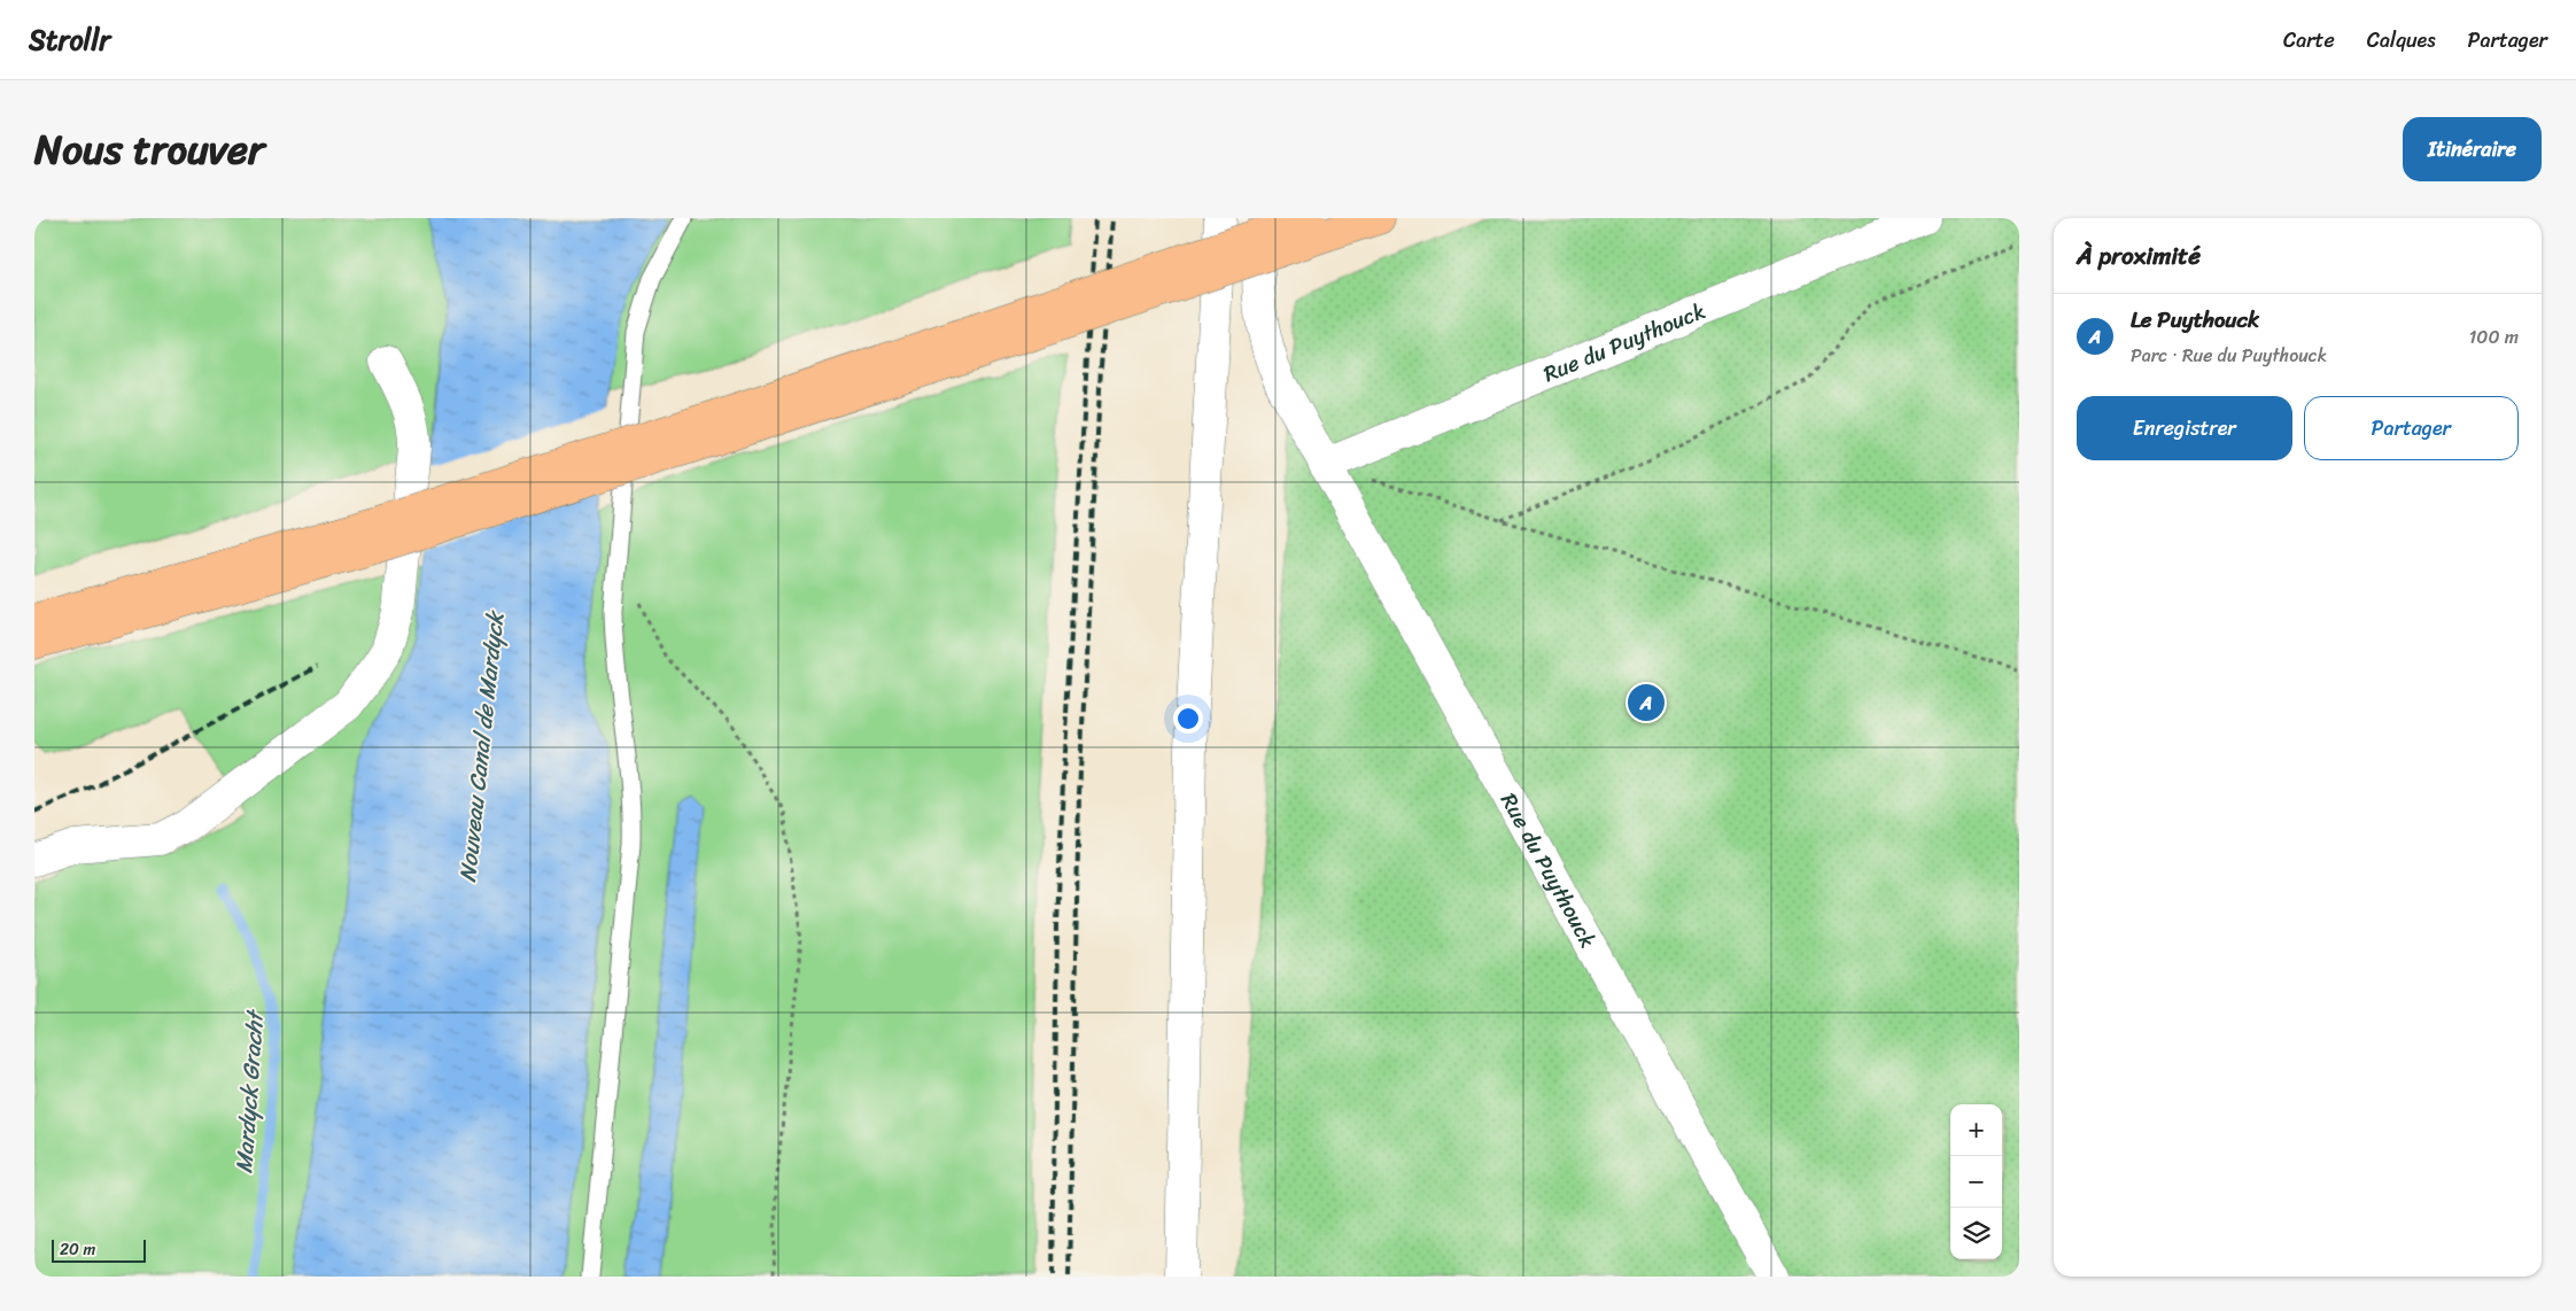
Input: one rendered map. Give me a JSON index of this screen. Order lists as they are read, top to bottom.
{
  "streets": {
    "street": ["Rue du Puythouck"]
  },
  "water": ["Nouveau Canal de Mardyck", "Mardyck Gracht"],
  "scale_bar": "20 m",
  "page": {
    "header": "Strollr",
    "nav": ["Carte", "Calques", "Partager"],
    "title": "Nous trouver",
    "buttons": [
      "Itinéraire",
      ["Enregistrer", "Partager"]
    ],
    "heading": "À proximité",
    "list": [
      {
        "mark": "A",
        "name": "Le Puythouck",
        "note": "Parc · Rue du Puythouck",
        "value": "100 m"
      }
    ],
    "pins": "A",
    "map_buttons": ["+", "−"],
    "scale": "20 m"
  }
}
